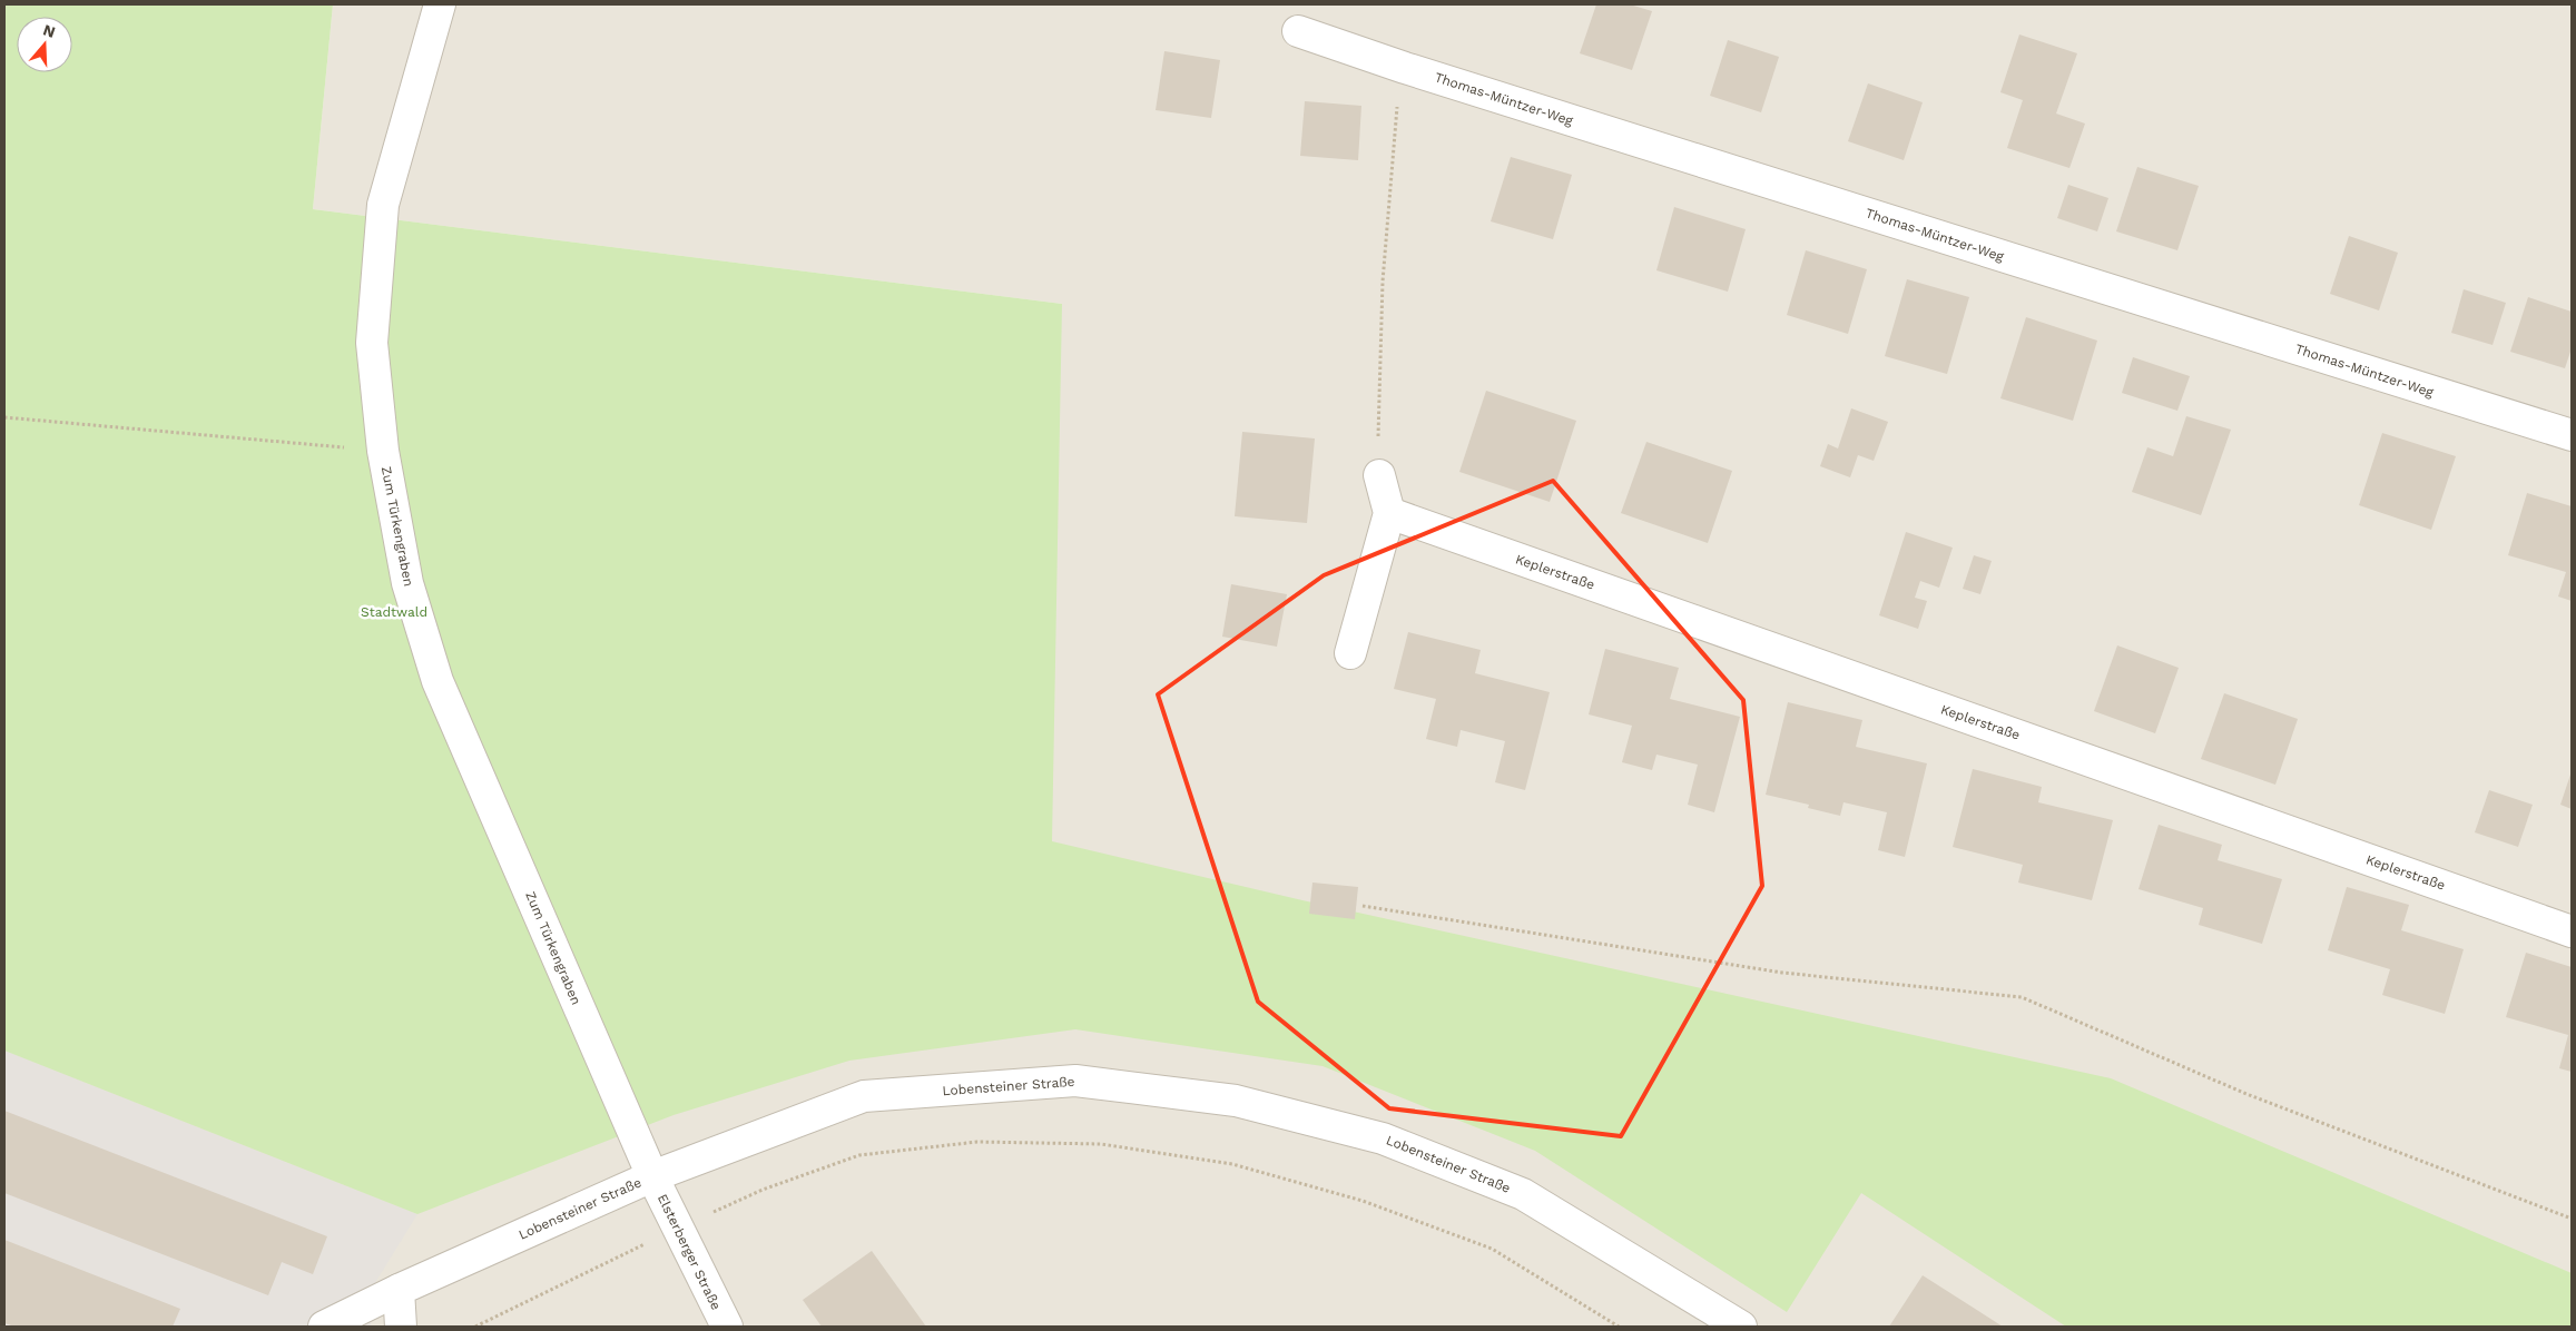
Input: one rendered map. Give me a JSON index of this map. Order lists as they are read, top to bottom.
{
  "streets": {
    "street": [
      "Thomas-Müntzer-Weg",
      "Zum Türkengraben",
      "Keplerstraße",
      "Lobensteiner Straße",
      "Elsterberger Straße"
    ]
  },
  "crossings": [
    ["Zum Türkengraben", "Lobensteiner Straße"],
    ["Zum Türkengraben", "Elsterberger Straße"],
    ["Lobensteiner Straße", "Elsterberger Straße"]
  ],
  "parks": ["Stadtwald"],
  "north": "top"
}
